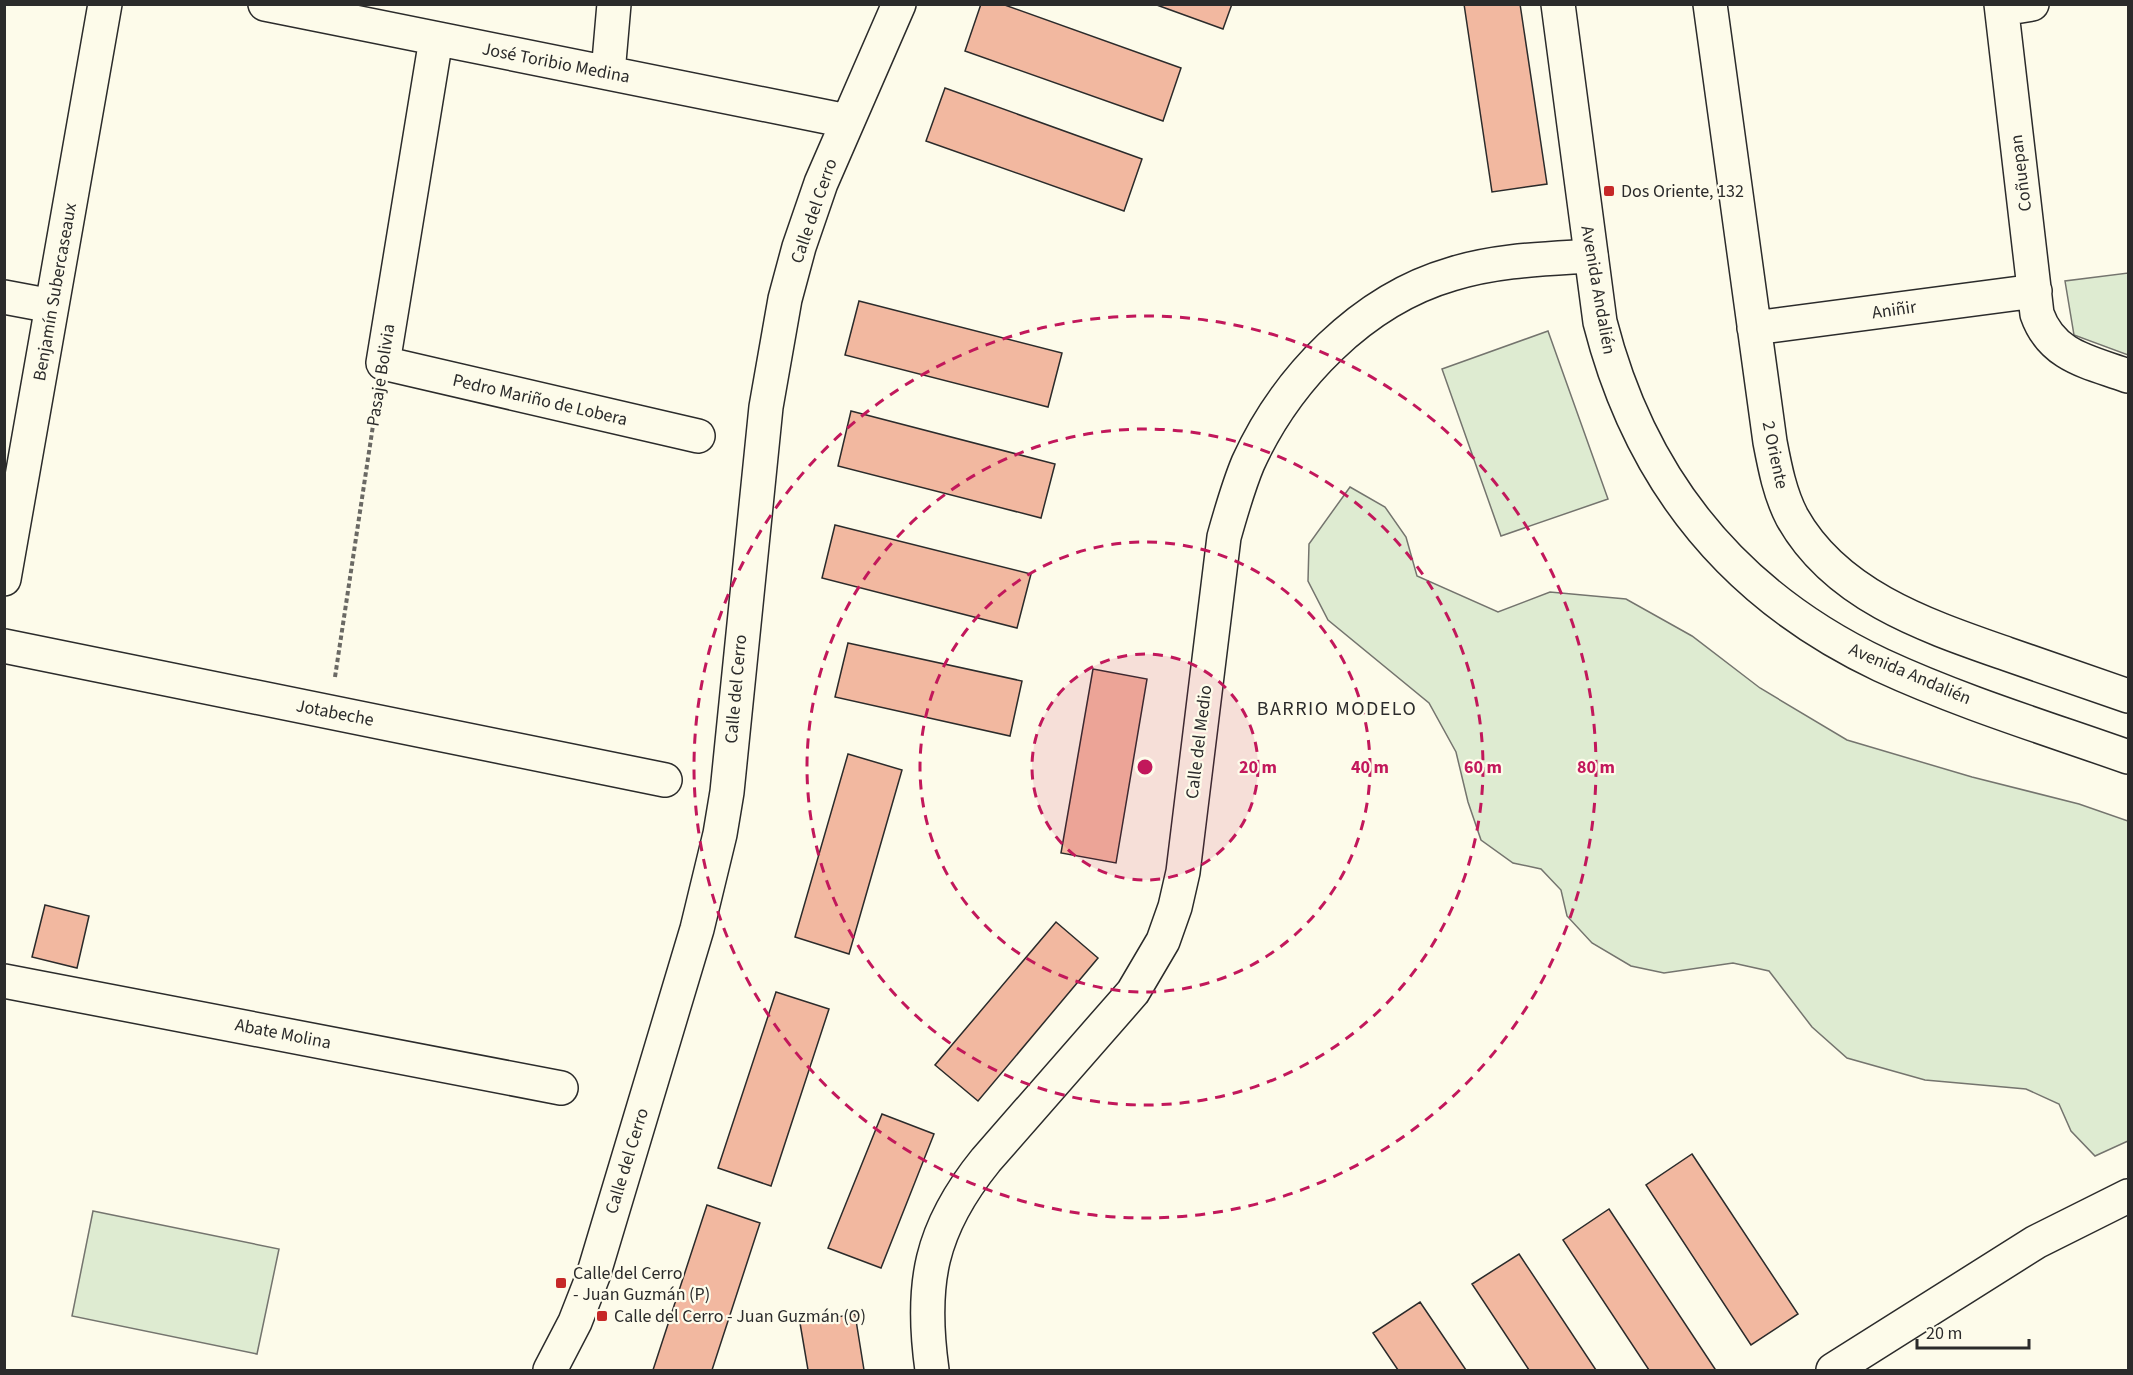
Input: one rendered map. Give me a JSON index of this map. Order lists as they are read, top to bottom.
{
  "streets": {
    "street": [
      "José Toribio Medina",
      "Coñuepan",
      "Calle del Cerro",
      "Avenida Andalién",
      "Benjamín Subercaseaux",
      "Aniñir",
      "Pasaje Bolivia",
      "Pedro Mariño de Lobera",
      "2 Oriente",
      "Jotabeche",
      "Calle del Medio",
      "Abate Molina"
    ]
  },
  "crossings": [
    ["José Toribio Medina", "Calle del Cerro"],
    ["José Toribio Medina", "Pasaje Bolivia"],
    ["Coñuepan", "Aniñir"],
    ["Avenida Andalién", "Calle del Medio"],
    ["Aniñir", "2 Oriente"],
    ["Pasaje Bolivia", "Pedro Mariño de Lobera"],
    ["Pasaje Bolivia", "Jotabeche"]
  ],
  "districts": ["BARRIO MODELO"],
  "places": {
    "transit": ["Dos Oriente, 132", "Calle del Cerro - Juan Guzmán (P)", "Calle del Cerro - Juan Guzmán (O)"]
  },
  "scale_bar": "20 m",
  "rings": [
    "20 m",
    "40 m",
    "60 m",
    "80 m"
  ]
}
